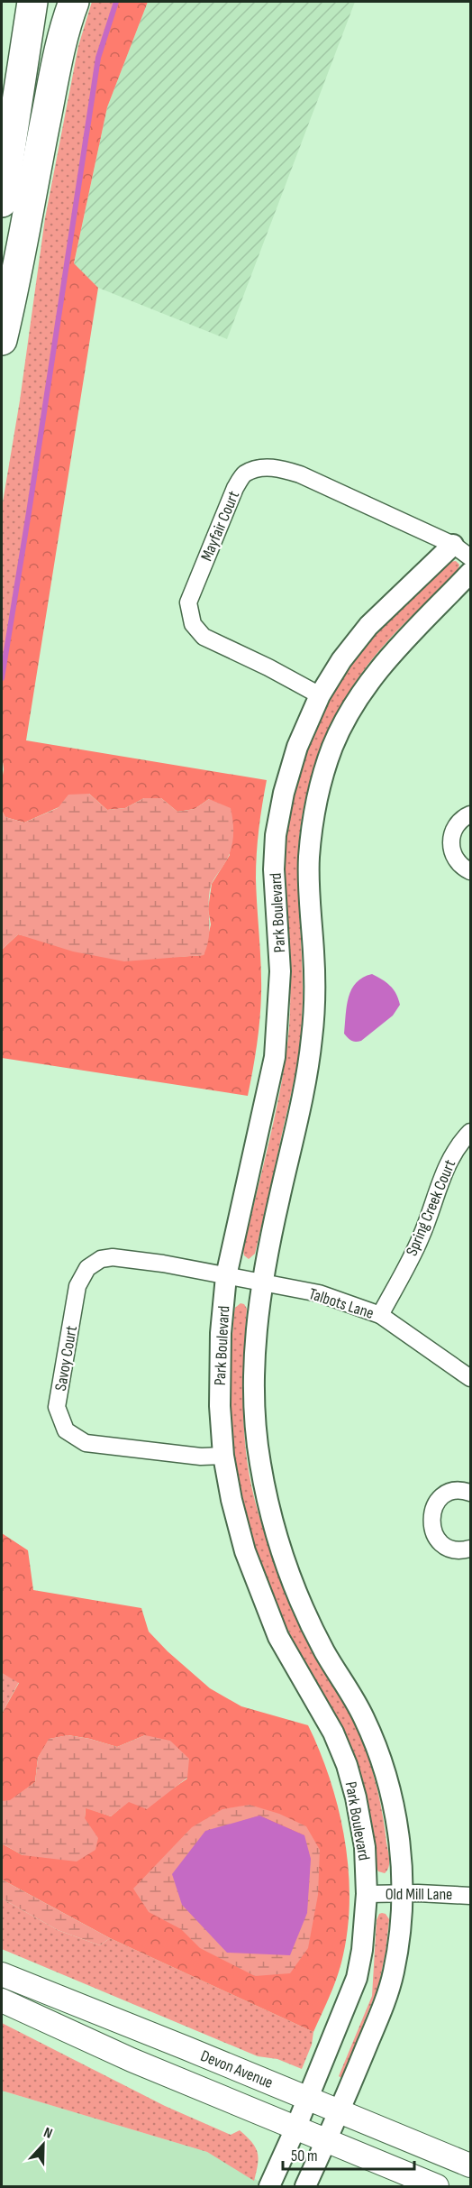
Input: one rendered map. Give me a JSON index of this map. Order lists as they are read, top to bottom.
{
  "streets": {
    "main road": ["Devon Avenue"],
    "street": [
      "Mayfair Court",
      "Park Boulevard",
      "Spring Creek Court",
      "Talbots Lane",
      "Savoy Court",
      "Old Mill Lane"
    ]
  },
  "crossings": [
    ["Mayfair Court", "Park Boulevard"],
    ["Park Boulevard", "Talbots Lane"],
    ["Park Boulevard", "Savoy Court"],
    ["Park Boulevard", "Old Mill Lane"],
    ["Park Boulevard", "Devon Avenue"],
    ["Spring Creek Court", "Talbots Lane"],
    ["Talbots Lane", "Savoy Court"]
  ],
  "scale_bar": "50 m",
  "north": "top"
}
